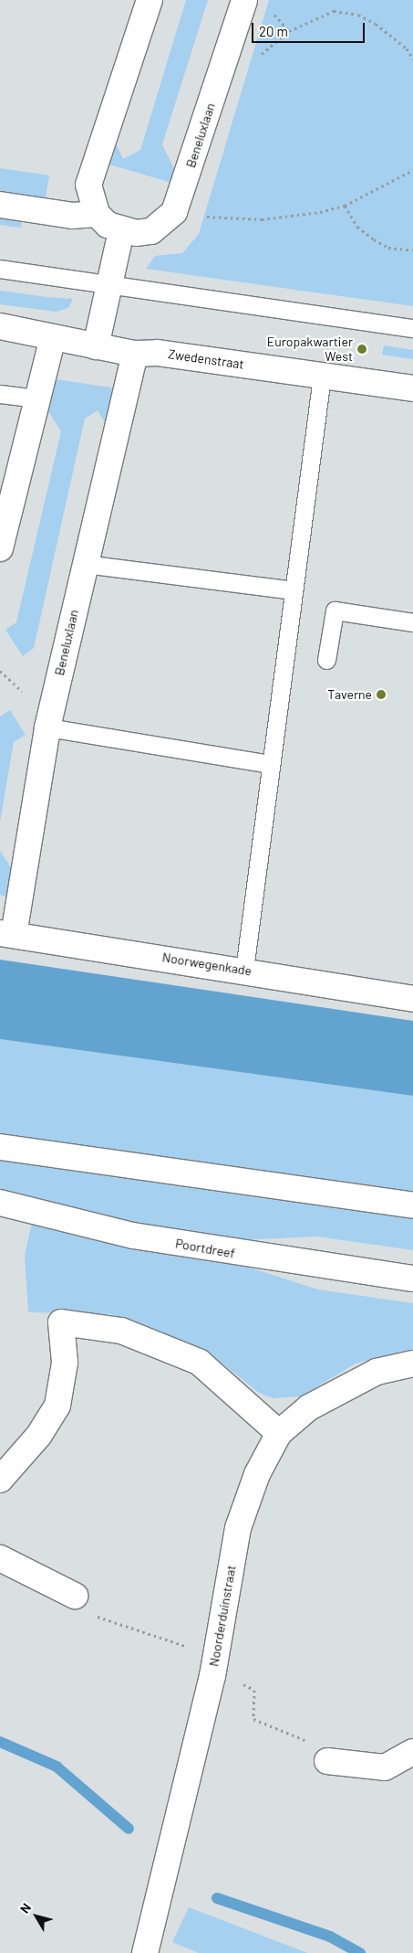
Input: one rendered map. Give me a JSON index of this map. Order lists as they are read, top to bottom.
{
  "streets": {
    "street": [
      "Beneluxlaan",
      "Zwedenstraat",
      "Noorwegenkade",
      "Poortdreef",
      "Noorderduinstraat"
    ]
  },
  "crossings": [
    ["Beneluxlaan", "Zwedenstraat"],
    ["Beneluxlaan", "Noorwegenkade"]
  ],
  "places": ["Europakwartier West", "Taverne"],
  "scale_bar": "20 m",
  "north": "top left"
}
